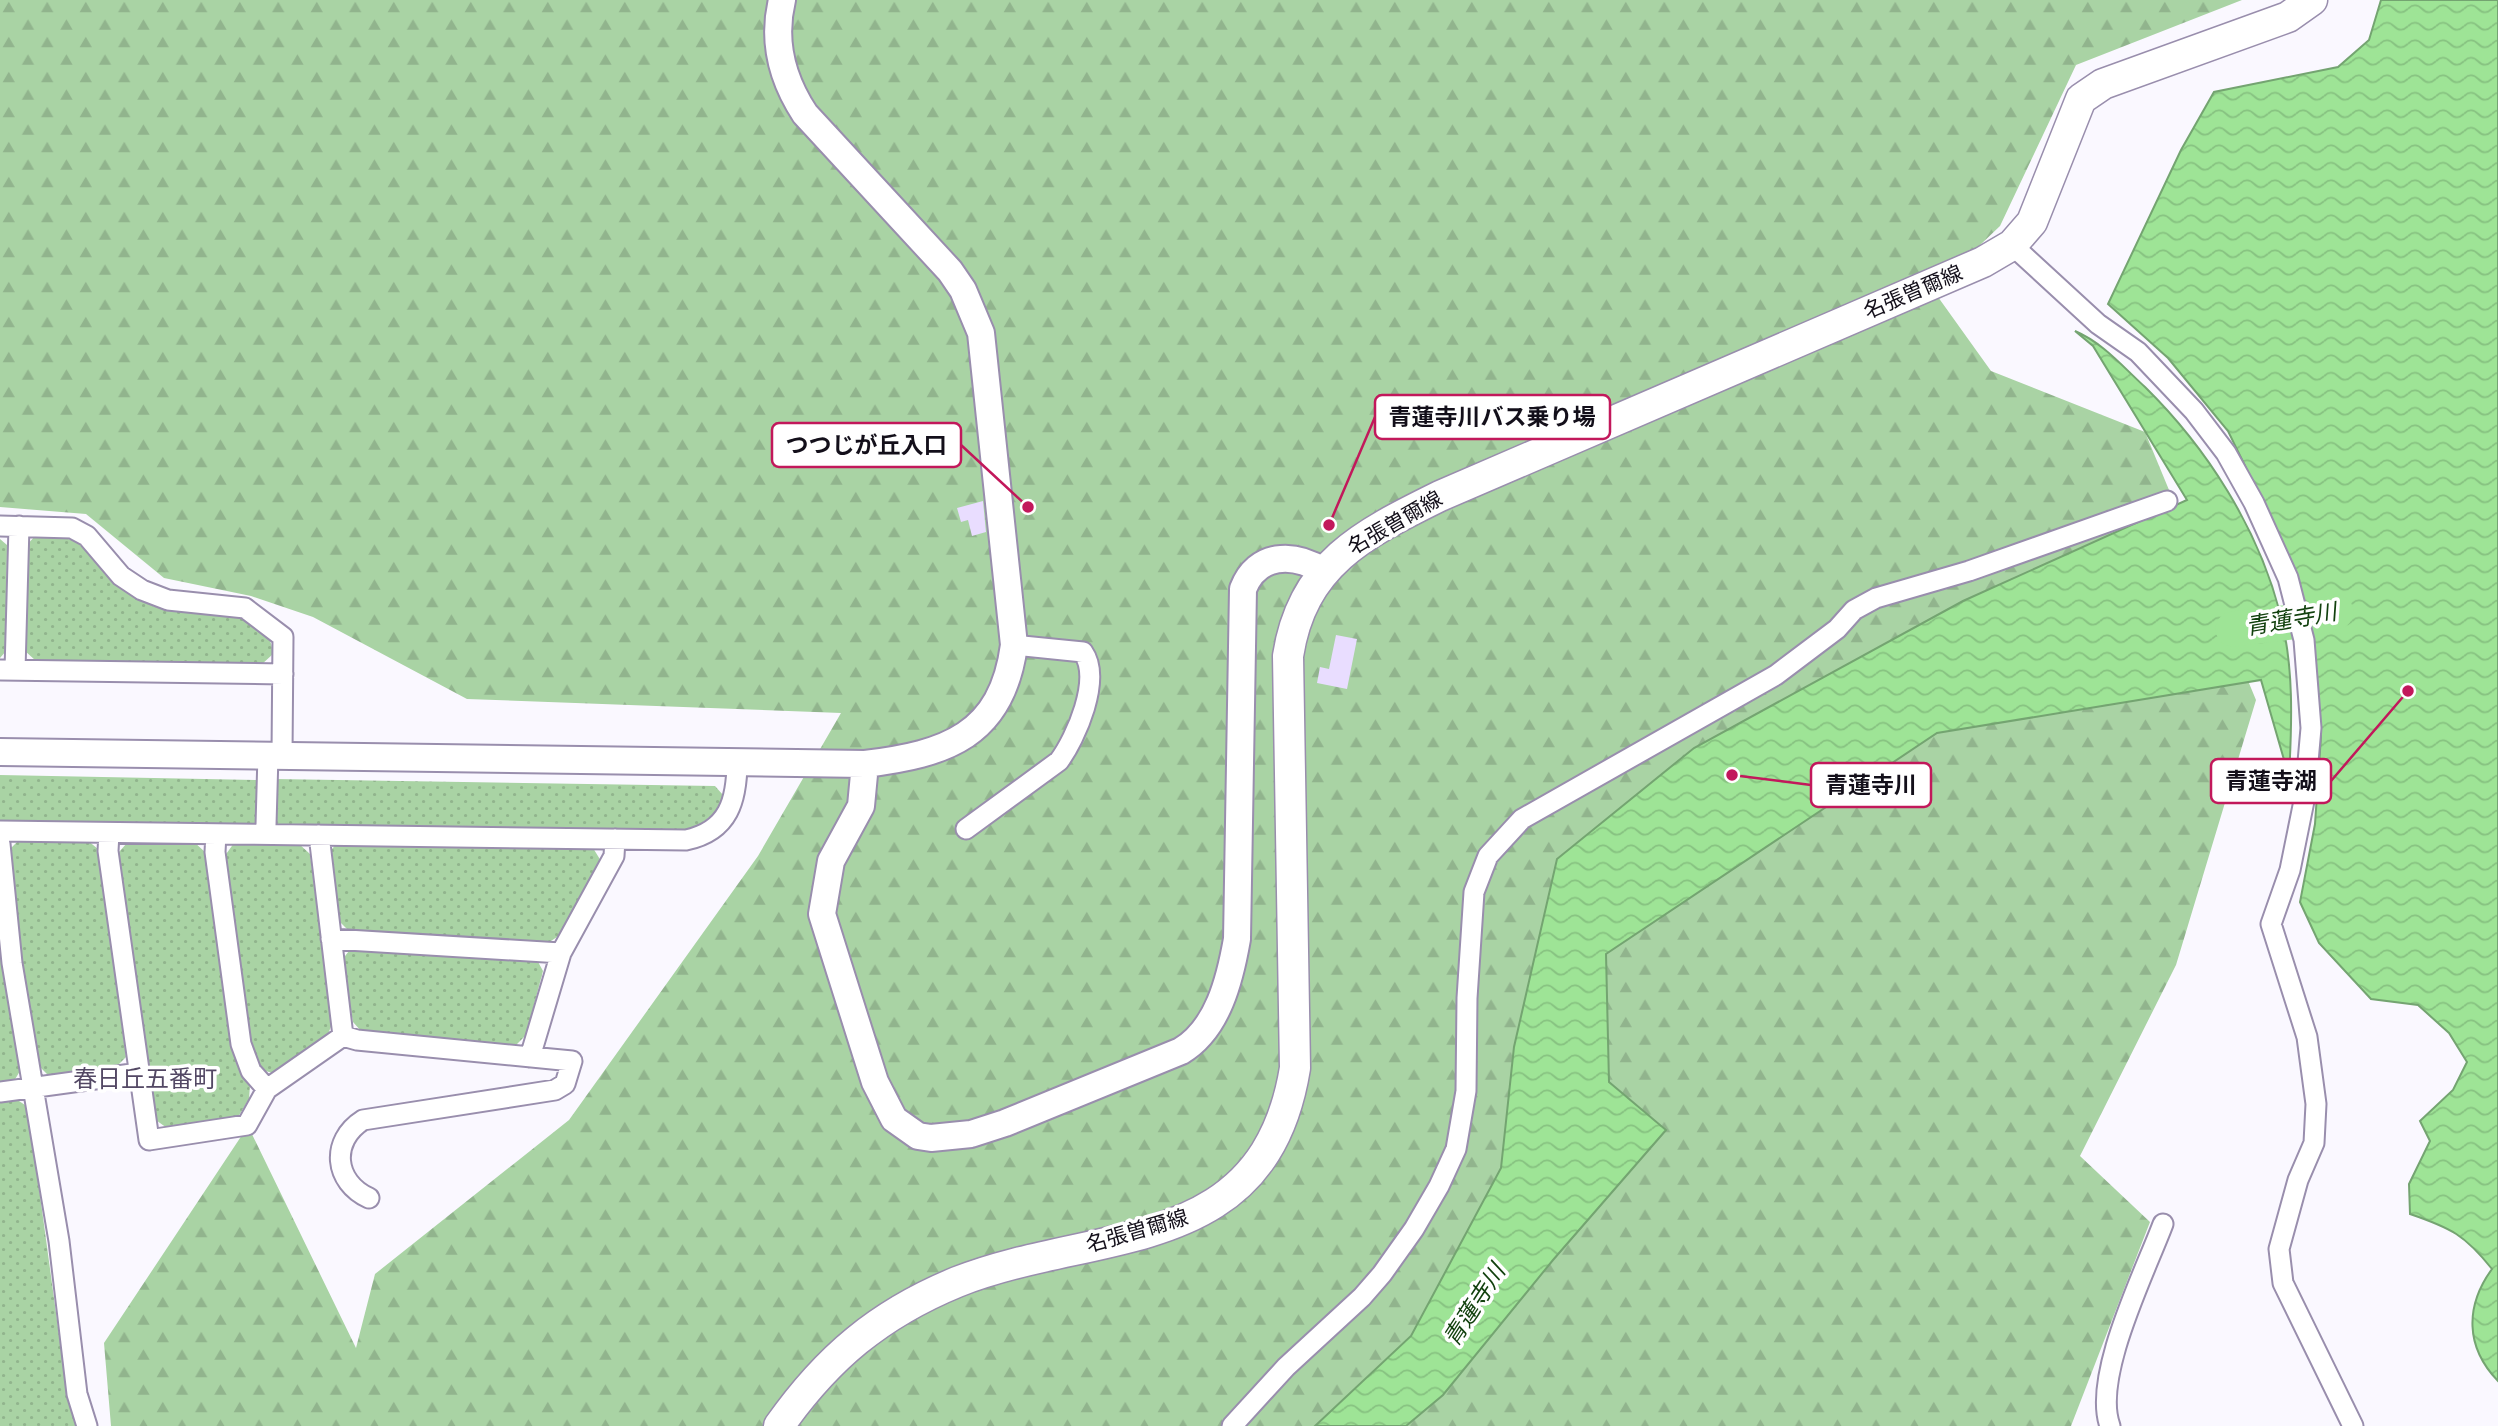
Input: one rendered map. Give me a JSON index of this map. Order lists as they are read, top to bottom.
{
  "streets": {
    "main road": ["名張曽爾線"]
  },
  "districts": ["春日丘五番町"],
  "water": ["青蓮寺川"],
  "places": [
    "つつじが丘入口",
    "青蓮寺川バス乗り場",
    "青蓮寺湖",
    "青蓮寺川"
  ]
}
